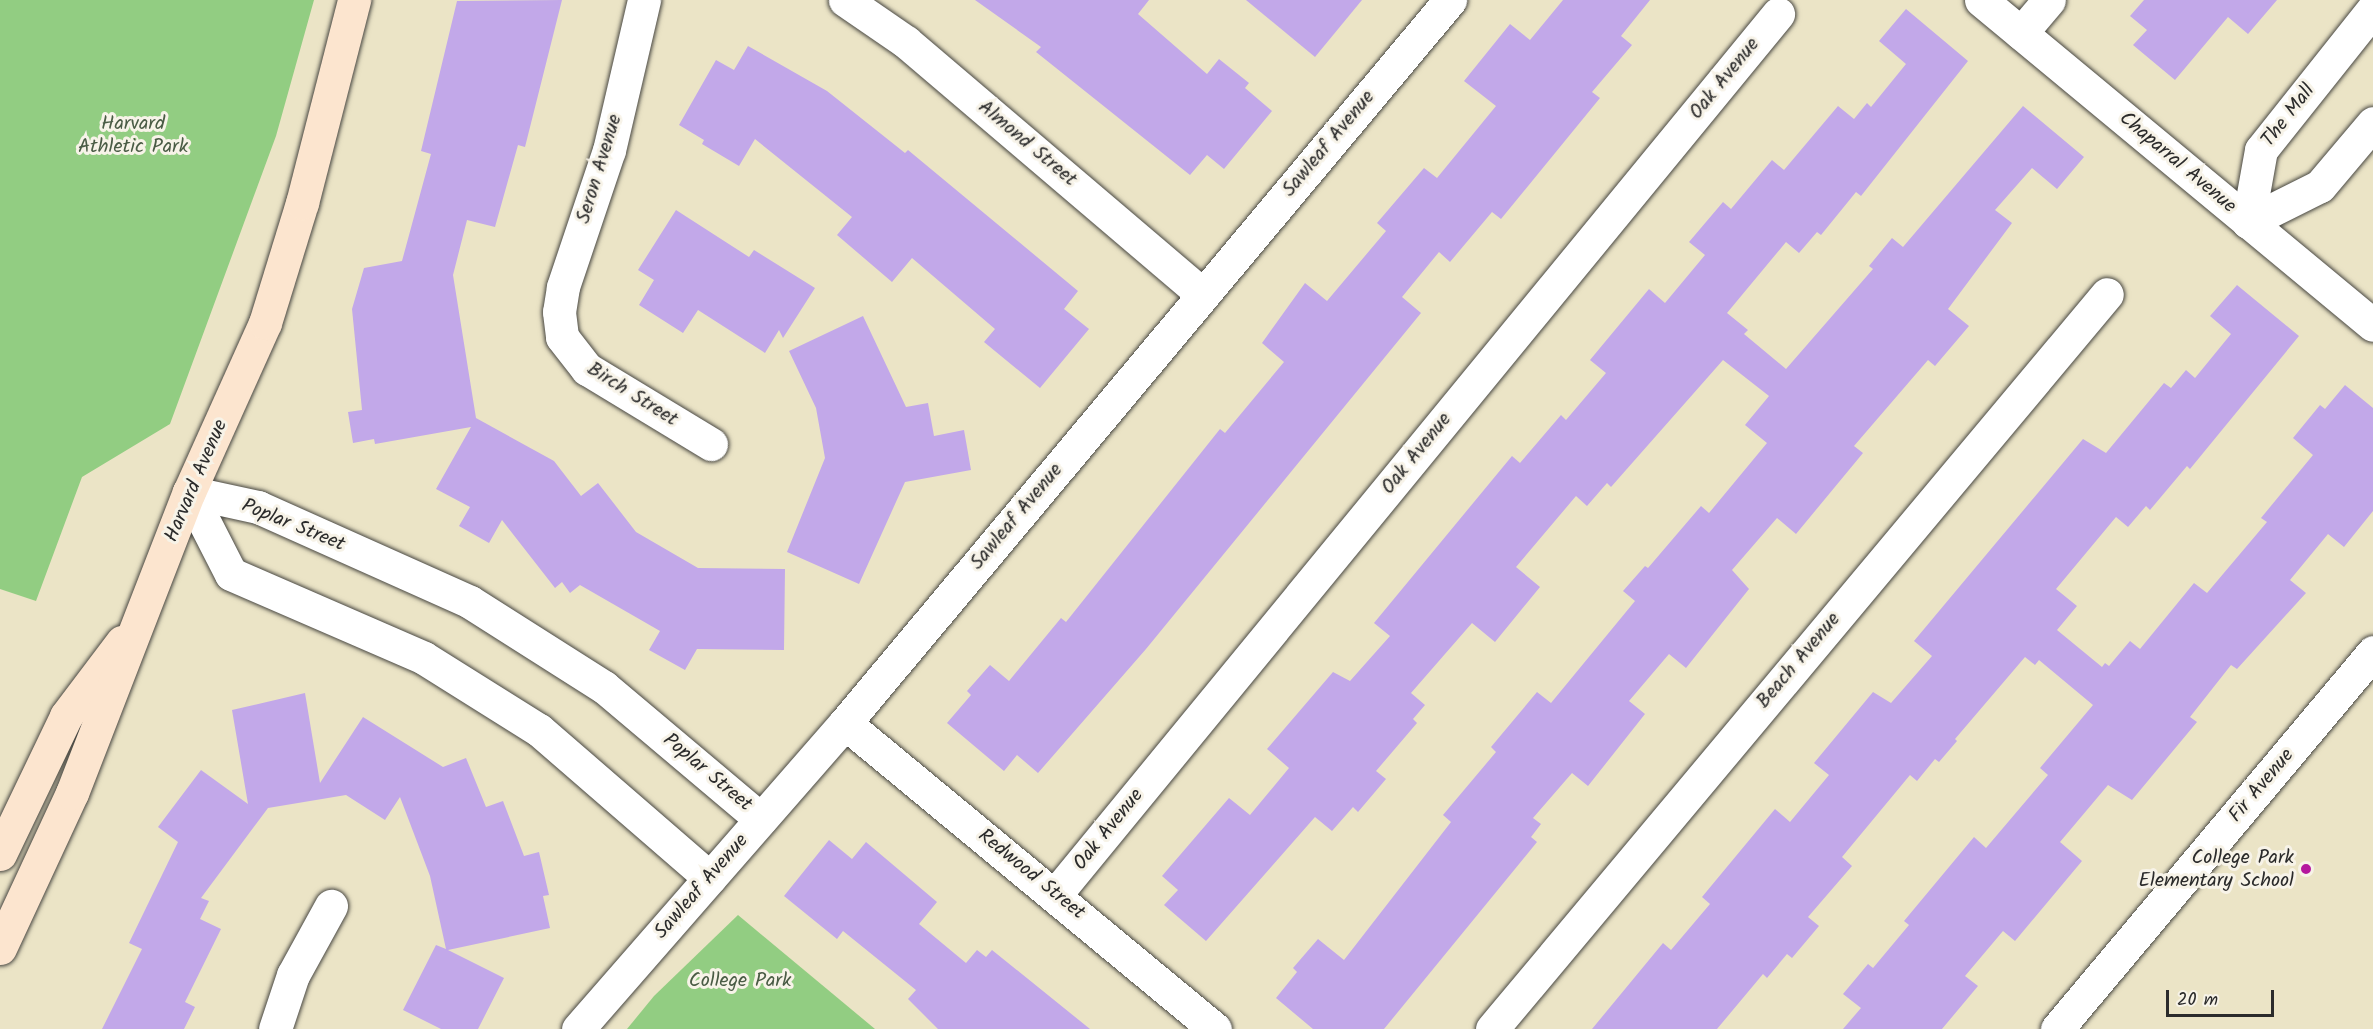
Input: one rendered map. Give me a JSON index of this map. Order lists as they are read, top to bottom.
{
  "streets": {
    "main road": ["Harvard Avenue"],
    "street": [
      "Oak Avenue",
      "The Mall",
      "Almond Street",
      "Sawleaf Avenue",
      "Chaparral Avenue",
      "Seron Avenue",
      "Birch Street",
      "Poplar Street",
      "Beach Avenue",
      "Fir Avenue",
      "Redwood Street"
    ]
  },
  "crossings": [
    ["Oak Avenue", "Redwood Street"],
    ["The Mall", "Chaparral Avenue"],
    ["Almond Street", "Sawleaf Avenue"],
    ["Sawleaf Avenue", "Poplar Street"],
    ["Sawleaf Avenue", "Redwood Street"],
    ["Seron Avenue", "Birch Street"],
    ["Harvard Avenue", "Poplar Street"]
  ],
  "parks": ["Harvard Athletic Park", "College Park"],
  "places": ["College Park Elementary School"],
  "scale_bar": "20 m"
}
